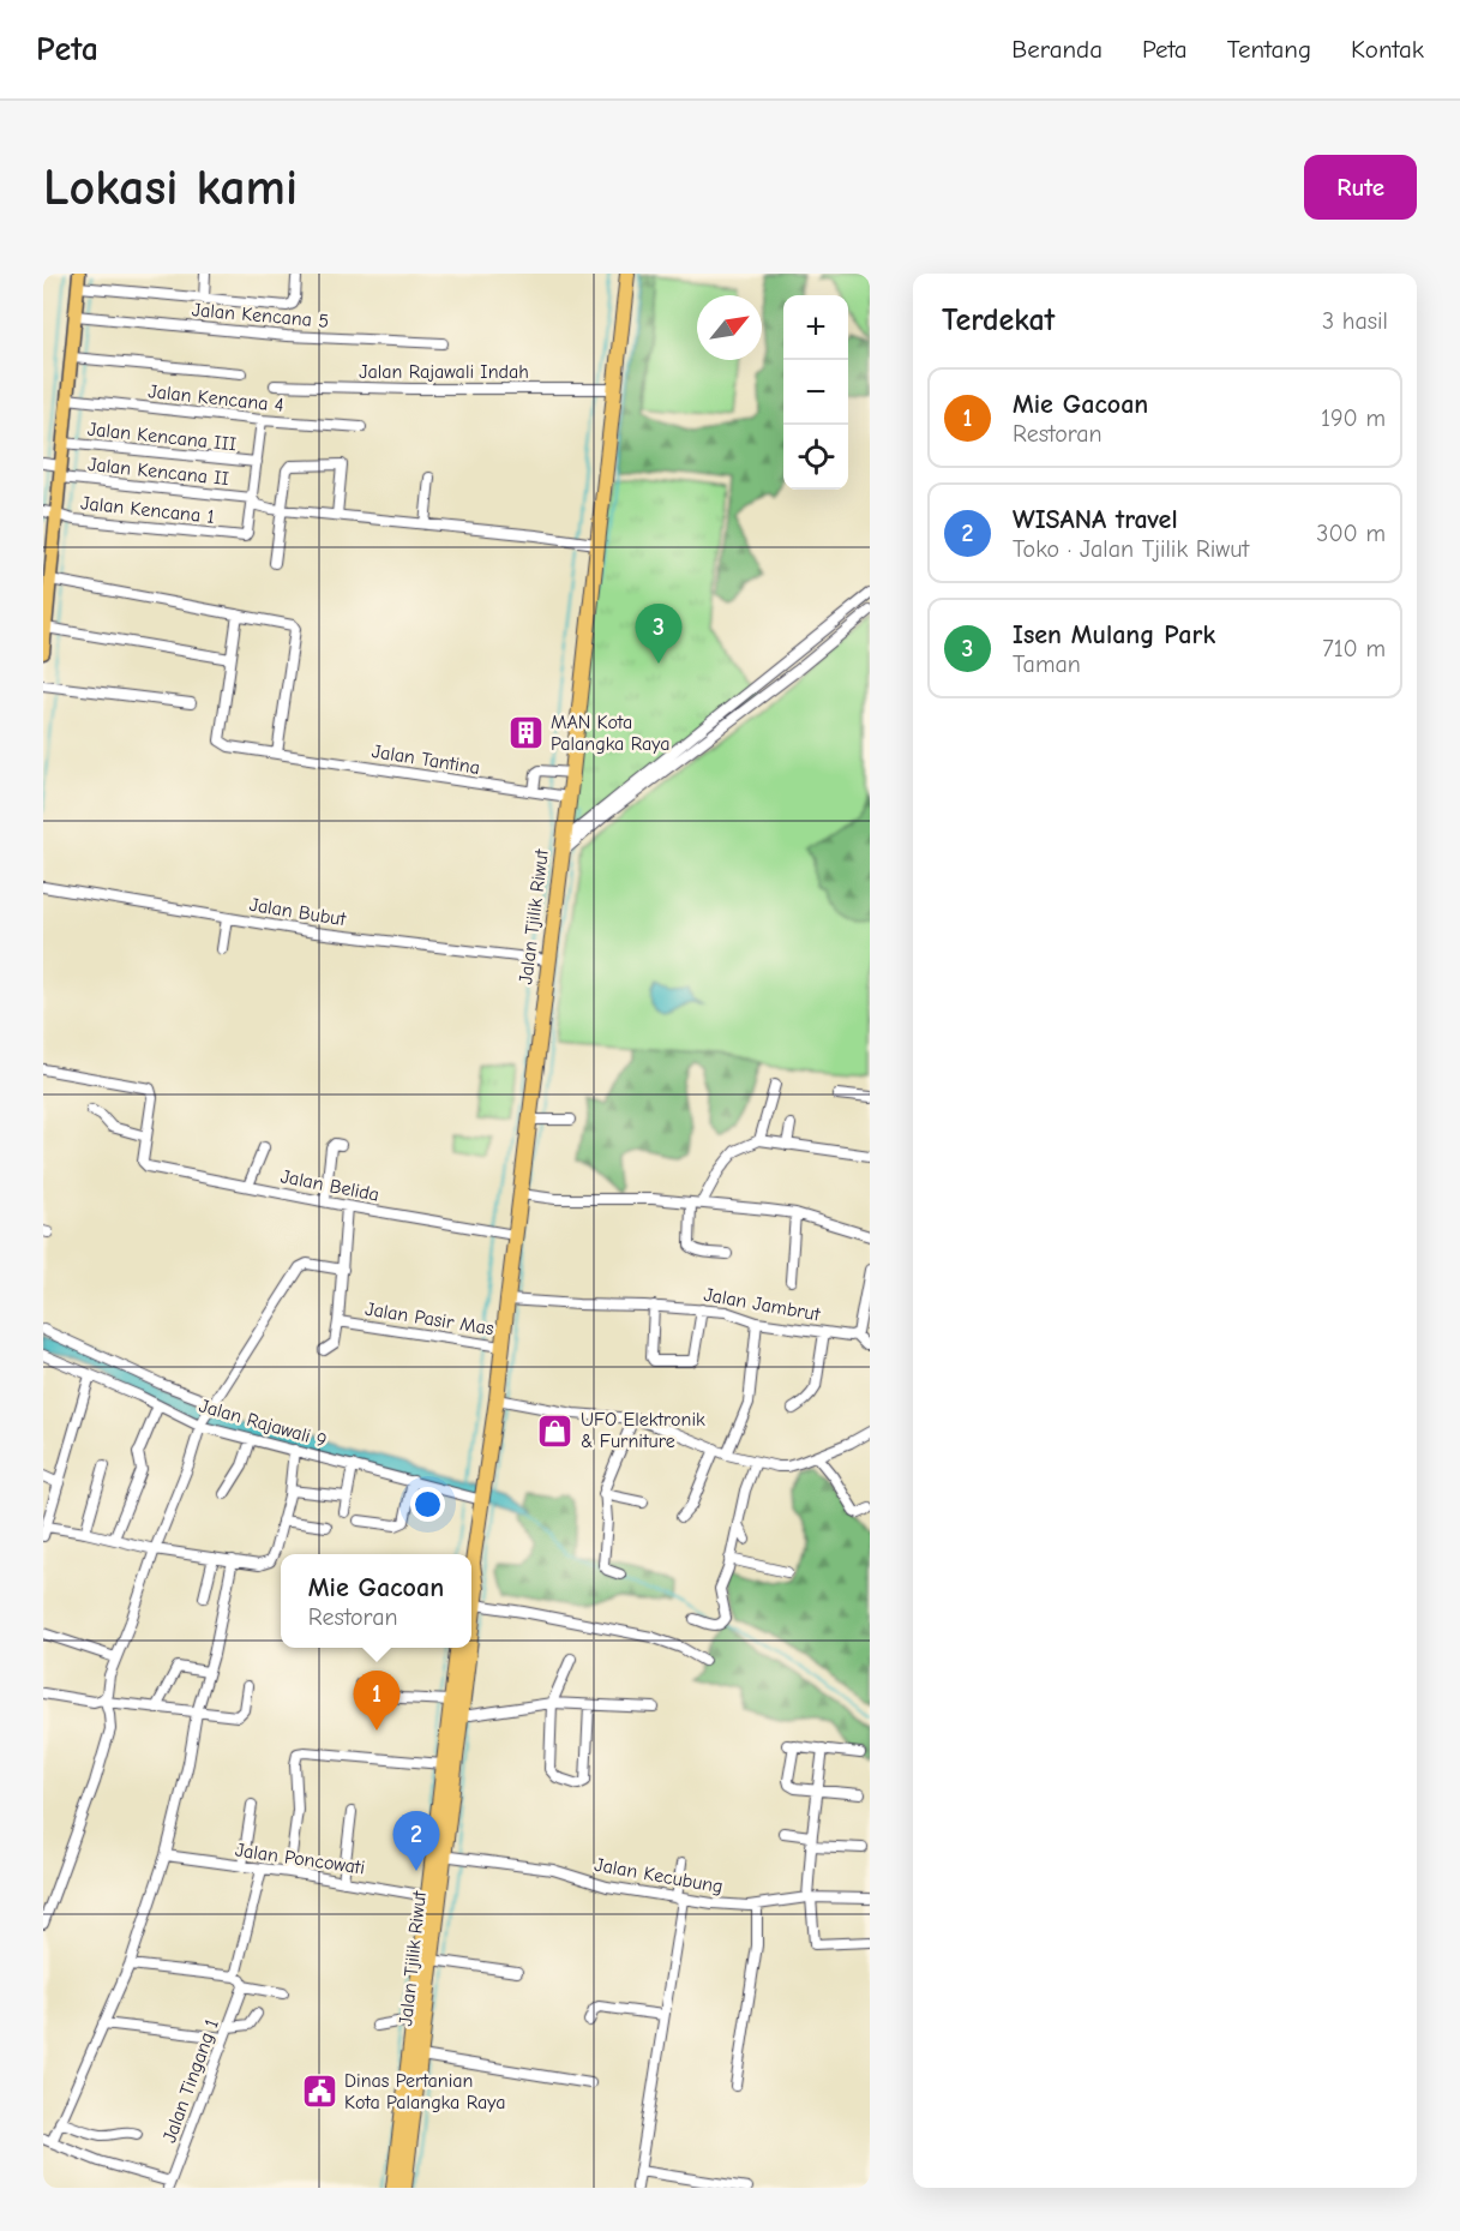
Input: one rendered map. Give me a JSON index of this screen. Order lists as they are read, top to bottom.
{
  "streets": {
    "highway": ["Jalan Tjilik Riwut"],
    "street": [
      "Jalan Kencana 5",
      "Jalan Rajawali Indah",
      "Jalan Kencana 4",
      "Jalan Kencana III",
      "Jalan Kencana II",
      "Jalan Kencana 1",
      "Jalan Tantina",
      "Jalan Bubut",
      "Jalan Belida",
      "Jalan Jambrut",
      "Jalan Pasir Mas",
      "Jalan Rajawali 9",
      "Jalan Poncowati",
      "Jalan Kecubung",
      "Jalan Tingang 1"
    ]
  },
  "crossings": [
    ["Jalan Rajawali Indah", "Jalan Tjilik Riwut"],
    ["Jalan Kencana II", "Jalan Kencana 1"],
    ["Jalan Kencana II", "Jalan Tjilik Riwut"],
    ["Jalan Tantina", "Jalan Tjilik Riwut"],
    ["Jalan Bubut", "Jalan Tjilik Riwut"],
    ["Jalan Tjilik Riwut", "Jalan Belida"],
    ["Jalan Tjilik Riwut", "Jalan Jambrut"],
    ["Jalan Tjilik Riwut", "Jalan Pasir Mas"],
    ["Jalan Tjilik Riwut", "Jalan Rajawali 9"],
    ["Jalan Tjilik Riwut", "Jalan Poncowati"],
    ["Jalan Tjilik Riwut", "Jalan Kecubung"],
    ["Jalan Belida", "Jalan Pasir Mas"]
  ],
  "places": {
    "building": ["MAN Kota Palangka Raya"],
    "shop": ["UFO Elektronik & Furniture"],
    "public building": ["Dinas Pertanian Kota Palangka Raya"]
  },
  "north": "top right",
  "page": {
    "header": "Peta",
    "nav": [
      "Beranda",
      "Peta",
      "Tentang",
      "Kontak"
    ],
    "buttons": "Rute",
    "title": "Lokasi kami",
    "heading": ["Terdekat", "3 hasil"],
    "map_buttons": ["+", "−"],
    "list": [
      {
        "mark": "1",
        "name": "Mie Gacoan",
        "note": "Restoran",
        "value": "190 m"
      },
      {
        "mark": "2",
        "name": "WISANA travel",
        "note": "Toko · Jalan Tjilik Riwut",
        "value": "300 m"
      },
      {
        "mark": "3",
        "name": "Isen Mulang Park",
        "note": "Taman",
        "value": "710 m"
      }
    ],
    "pins": ["3", "1", "2"],
    "popup": ["Mie Gacoan", "Restoran"]
  }
}
